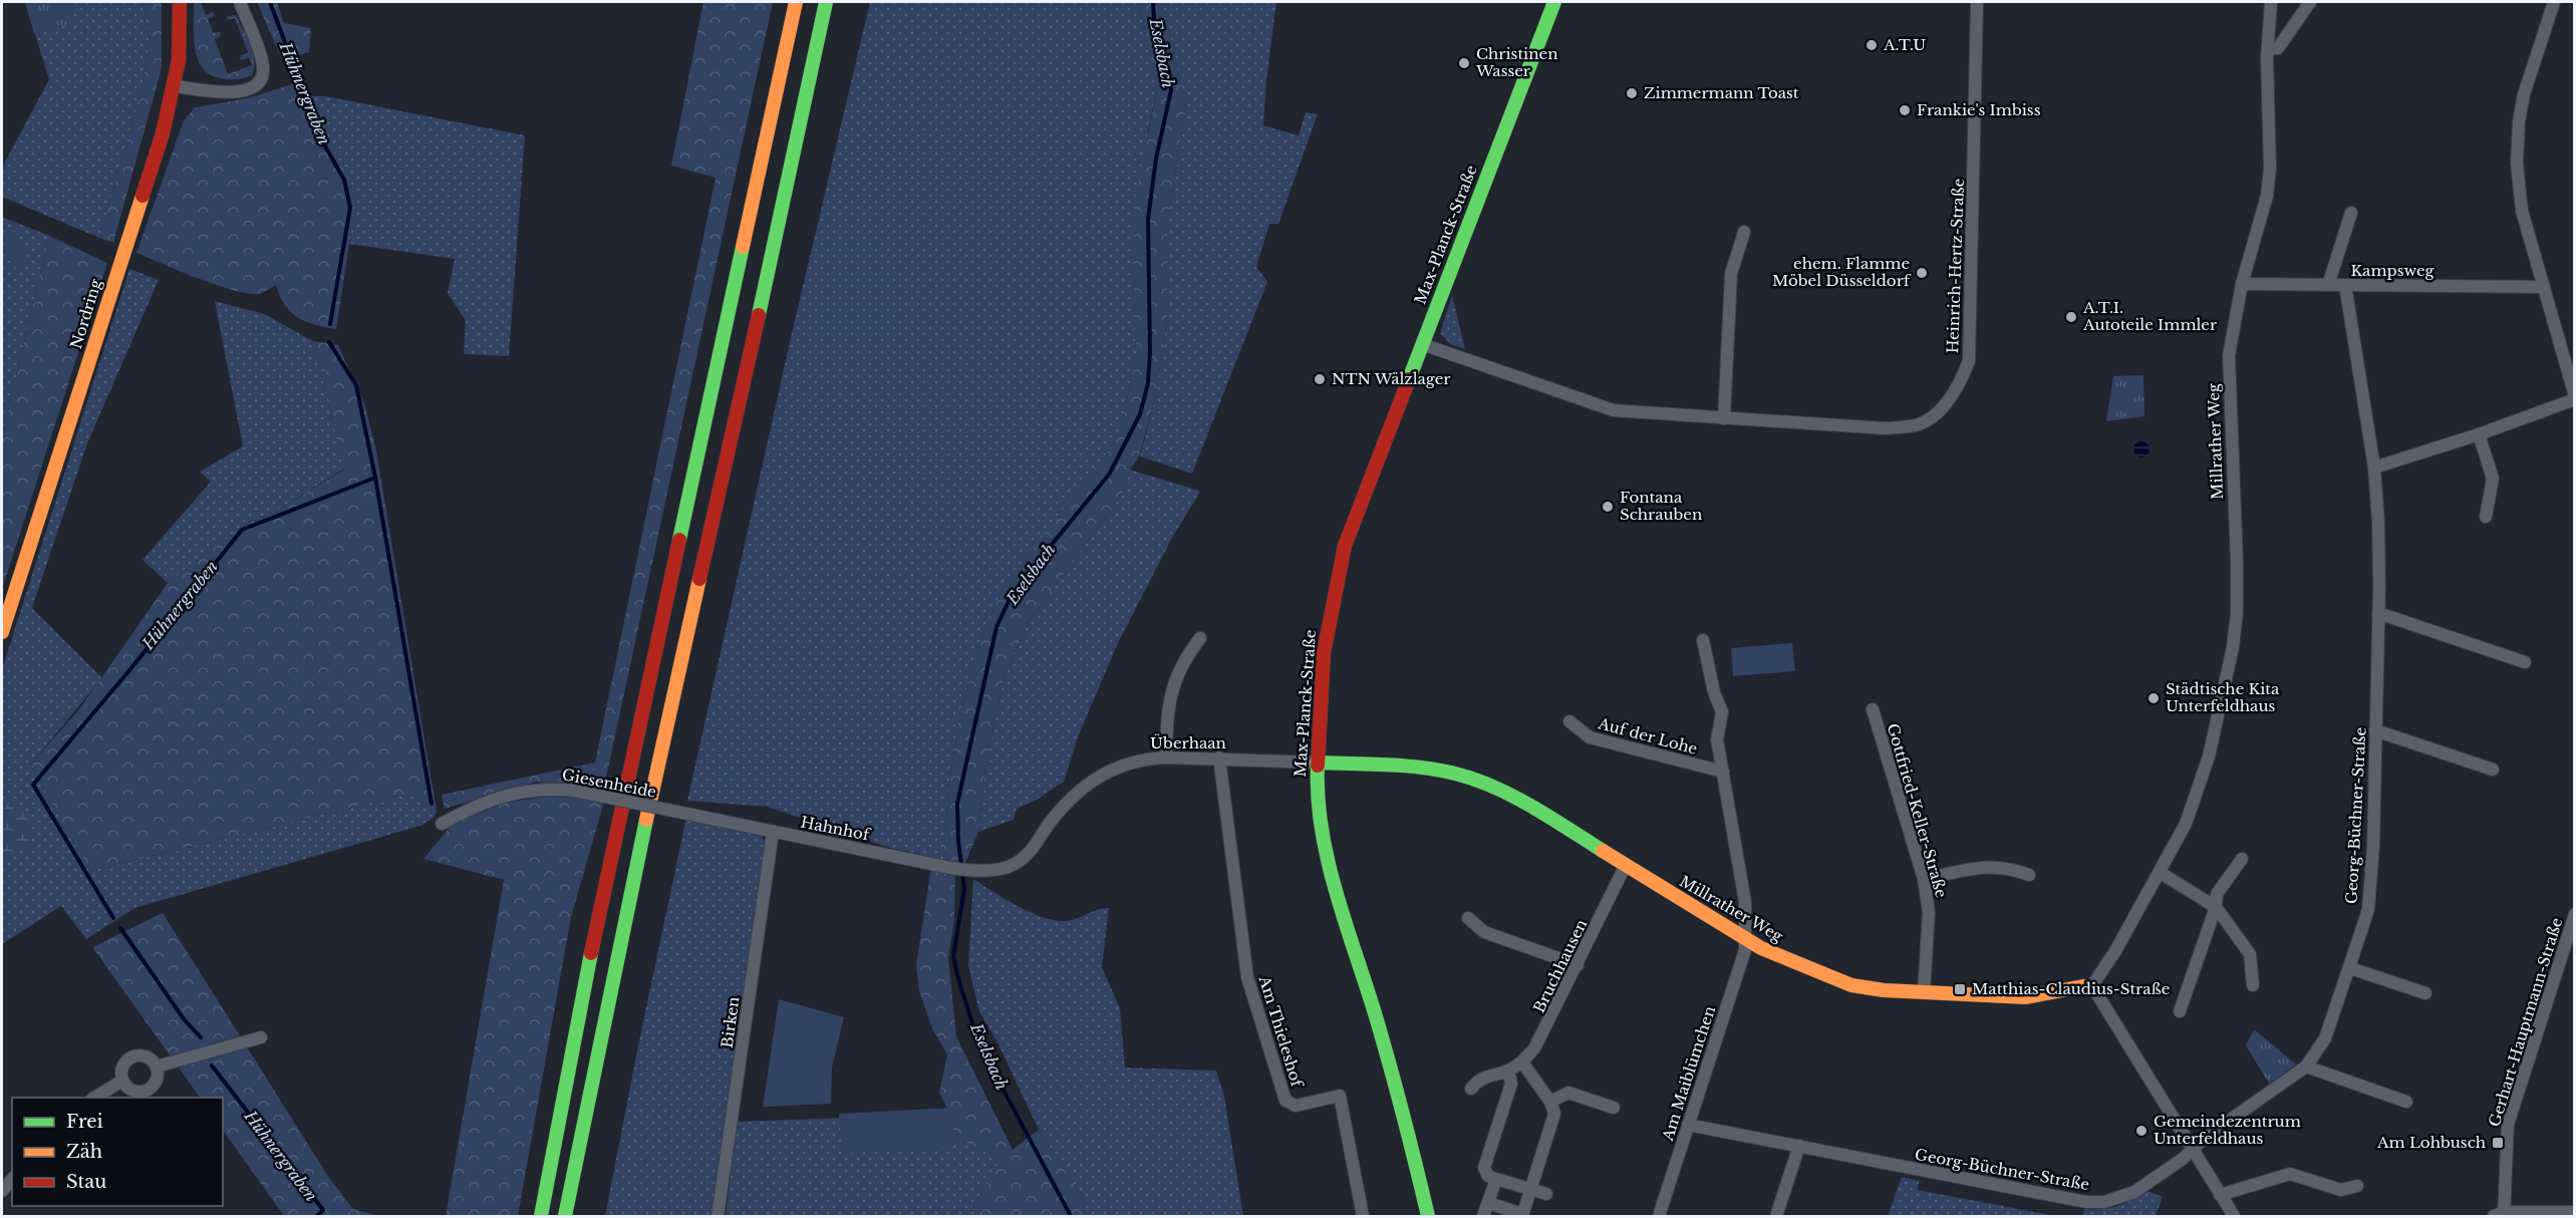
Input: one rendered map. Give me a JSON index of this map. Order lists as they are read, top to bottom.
{
  "streets": {
    "main road": ["Max-Planck-Straße", "Nordring", "Millrather Weg"],
    "street": [
      "Heinrich-Hertz-Straße",
      "Kampsweg",
      "Auf der Lohe",
      "Überhaan",
      "Giesenheide",
      "Gottfried-Keller-Straße",
      "Georg-Büchner-Straße",
      "Hahnhof",
      "Bruchhausen",
      "Birken",
      "Gerhart-Hauptmann-Straße",
      "Am Thieleshof",
      "Am Maiblümchen"
    ]
  },
  "crossings": [
    ["Max-Planck-Straße", "Heinrich-Hertz-Straße"],
    ["Max-Planck-Straße", "Millrather Weg"],
    ["Max-Planck-Straße", "Überhaan"],
    ["Kampsweg", "Millrather Weg"],
    ["Kampsweg", "Georg-Büchner-Straße"],
    ["Millrather Weg", "Überhaan"],
    ["Millrather Weg", "Gottfried-Keller-Straße"],
    ["Millrather Weg", "Bruchhausen"],
    ["Millrather Weg", "Am Maiblümchen"],
    ["Auf der Lohe", "Am Maiblümchen"],
    ["Überhaan", "Hahnhof"],
    ["Überhaan", "Am Thieleshof"],
    ["Giesenheide", "Hahnhof"],
    ["Georg-Büchner-Straße", "Am Maiblümchen"],
    ["Hahnhof", "Birken"]
  ],
  "water": ["Eselsbach", "Hühnergraben"],
  "places": {
    "other": [
      "A.T.U",
      "Christinen Wasser",
      "Zimmermann Toast",
      "Frankie's Imbiss",
      "ehem. Flamme Möbel Düsseldorf",
      "A.T.I. Autoteile Immler",
      "NTN Wälzlager",
      "Fontana Schrauben",
      "Städtische Kita Unterfeldhaus",
      "Gemeindezentrum Unterfeldhaus"
    ],
    "transit": ["Matthias-Claudius-Straße", "Am Lohbusch"]
  },
  "legend": ["Frei", "Zäh", "Stau"]
}
